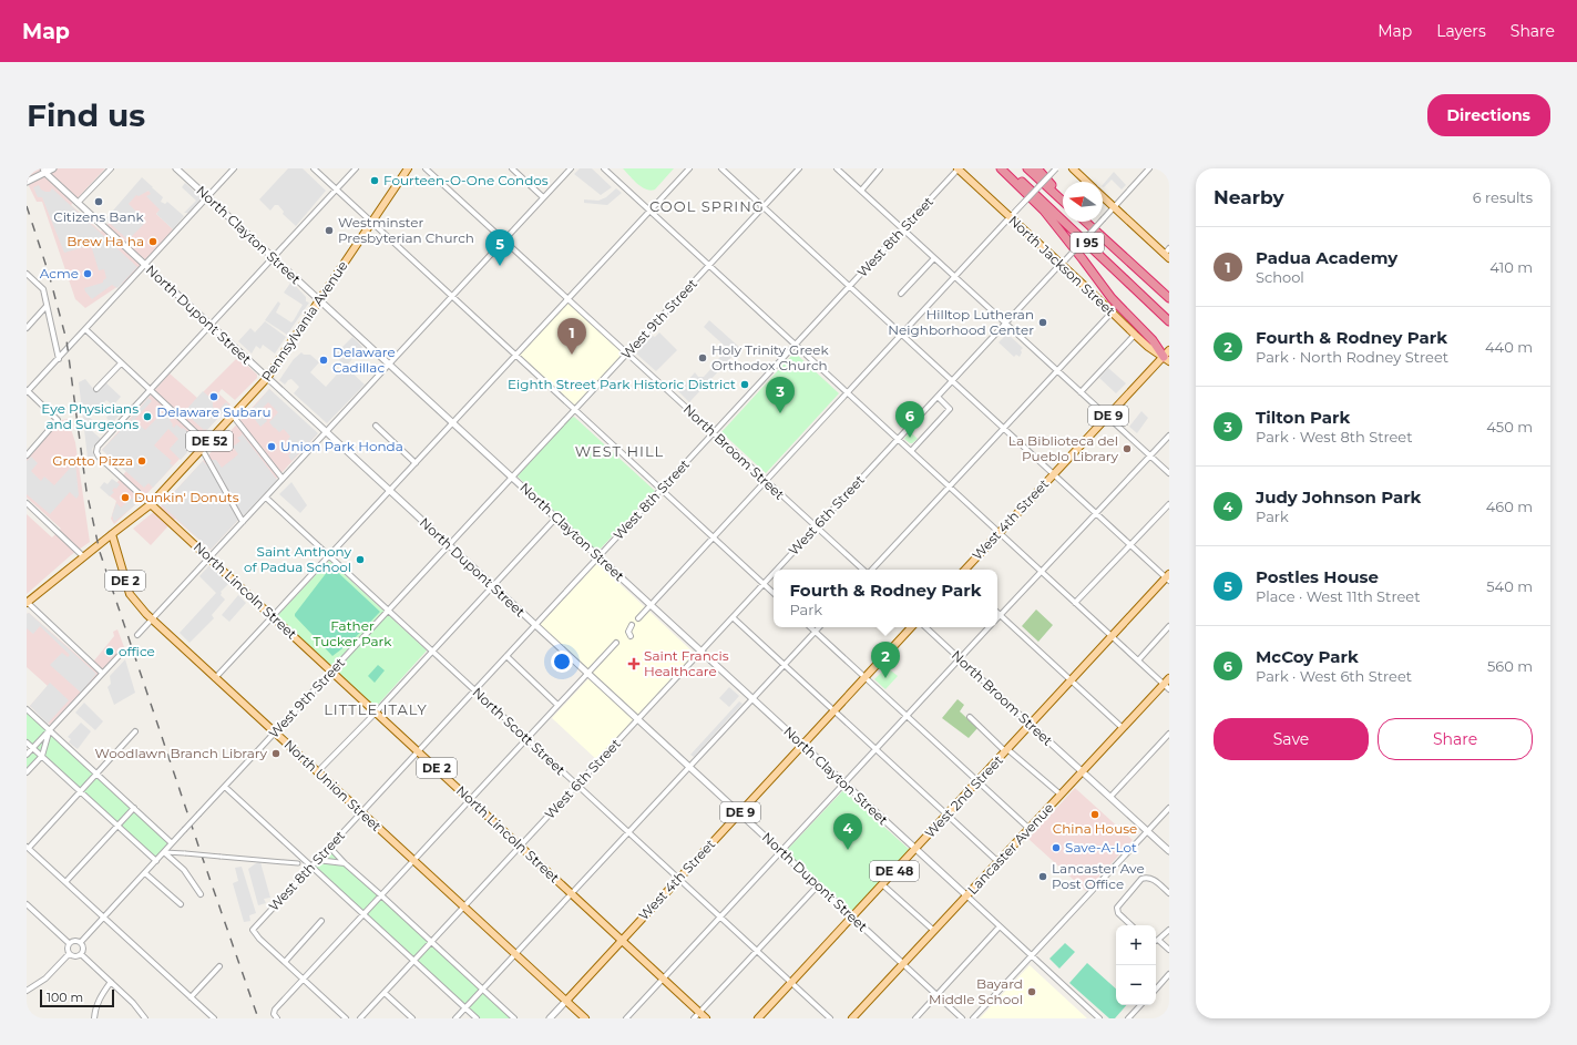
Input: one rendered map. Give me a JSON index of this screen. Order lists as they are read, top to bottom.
{
  "streets": {
    "highway": ["I 95"],
    "main road": [
      "North Jackson Street",
      "Pennsylvania Avenue",
      "DE 9",
      "DE 52",
      "West 4th Street",
      "DE 2",
      "North Lincoln Street",
      "North Union Street",
      "West 2nd Street",
      "Lancaster Avenue",
      "DE 48"
    ],
    "street": [
      "North Clayton Street",
      "West 8th Street",
      "North Dupont Street",
      "West 9th Street",
      "North Broom Street",
      "West 6th Street",
      "North Scott Street"
    ]
  },
  "crossings": [
    ["North Clayton Street", "West 8th Street"],
    ["North Clayton Street", "West 9th Street"],
    ["North Clayton Street", "Pennsylvania Avenue"],
    ["North Clayton Street", "West 6th Street"],
    ["North Clayton Street", "West 4th Street"],
    ["North Clayton Street", "West 2nd Street"],
    ["North Clayton Street", "Lancaster Avenue"],
    ["West 8th Street", "North Jackson Street"],
    ["West 8th Street", "North Dupont Street"],
    ["West 8th Street", "North Broom Street"],
    ["West 8th Street", "North Lincoln Street"],
    ["West 8th Street", "North Scott Street"],
    ["West 8th Street", "North Union Street"],
    ["North Jackson Street", "West 6th Street"],
    ["North Jackson Street", "West 4th Street"],
    ["North Dupont Street", "West 9th Street"],
    ["North Dupont Street", "Pennsylvania Avenue"],
    ["North Dupont Street", "West 6th Street"],
    ["North Dupont Street", "West 4th Street"],
    ["North Dupont Street", "West 2nd Street"],
    ["North Dupont Street", "Lancaster Avenue"],
    ["West 9th Street", "North Broom Street"],
    ["West 9th Street", "North Lincoln Street"],
    ["West 9th Street", "North Scott Street"],
    ["West 9th Street", "North Union Street"],
    ["Pennsylvania Avenue", "North Lincoln Street"],
    ["Pennsylvania Avenue", "North Union Street"],
    ["North Broom Street", "West 6th Street"],
    ["North Broom Street", "West 2nd Street"],
    ["North Broom Street", "Lancaster Avenue"],
    ["West 6th Street", "North Lincoln Street"],
    ["West 6th Street", "North Scott Street"],
    ["West 6th Street", "North Union Street"],
    ["West 4th Street", "North Lincoln Street"],
    ["West 4th Street", "North Scott Street"],
    ["West 4th Street", "North Union Street"],
    ["North Scott Street", "West 2nd Street"]
  ],
  "districts": ["COOL SPRING", "WEST HILL", "LITTLE ITALY"],
  "parks": ["Father Tucker Park"],
  "places": {
    "other": [
      "Fourteen-O-One Condos",
      "Citizens Bank",
      "Westminster Presbyterian Church",
      "Brew Ha ha",
      "Acme",
      "Hilltop Lutheran Neighborhood Center",
      "Holy Trinity Greek Orthodox Church",
      "Delaware Cadillac",
      "Eighth Street Park Historic District",
      "Delaware Subaru",
      "Eye Physicians and Surgeons",
      "Union Park Honda",
      "La Biblioteca del Pueblo Library",
      "Grotto Pizza",
      "Dunkin' Donuts",
      "Saint Anthony of Padua School",
      "office",
      "Woodlawn Branch Library",
      "China House",
      "Save-A-Lot",
      "Lancaster Ave Post Office",
      "Bayard Middle School"
    ],
    "health": ["Saint Francis Healthcare"]
  },
  "scale_bar": "100 m",
  "north": "left",
  "page": {
    "header": "Map",
    "nav": ["Map", "Layers", "Share"],
    "buttons": [
      "Directions",
      ["Save", "Share"]
    ],
    "title": "Find us",
    "heading": ["Nearby", "6 results"],
    "list": [
      {
        "mark": "1",
        "name": "Padua Academy",
        "note": "School",
        "value": "410 m"
      },
      {
        "mark": "2",
        "name": "Fourth & Rodney Park",
        "note": "Park · North Rodney Street",
        "value": "440 m"
      },
      {
        "mark": "3",
        "name": "Tilton Park",
        "note": "Park · West 8th Street",
        "value": "450 m"
      },
      {
        "mark": "4",
        "name": "Judy Johnson Park",
        "note": "Park",
        "value": "460 m"
      },
      {
        "mark": "5",
        "name": "Postles House",
        "note": "Place · West 11th Street",
        "value": "540 m"
      },
      {
        "mark": "6",
        "name": "McCoy Park",
        "note": "Park · West 6th Street",
        "value": "560 m"
      }
    ],
    "pins": [
      "5",
      "1",
      "3",
      "6",
      "2",
      "4"
    ],
    "popup": ["Fourth & Rodney Park", "Park"],
    "map_buttons": ["+", "−"],
    "scale": "100 m"
  }
}
